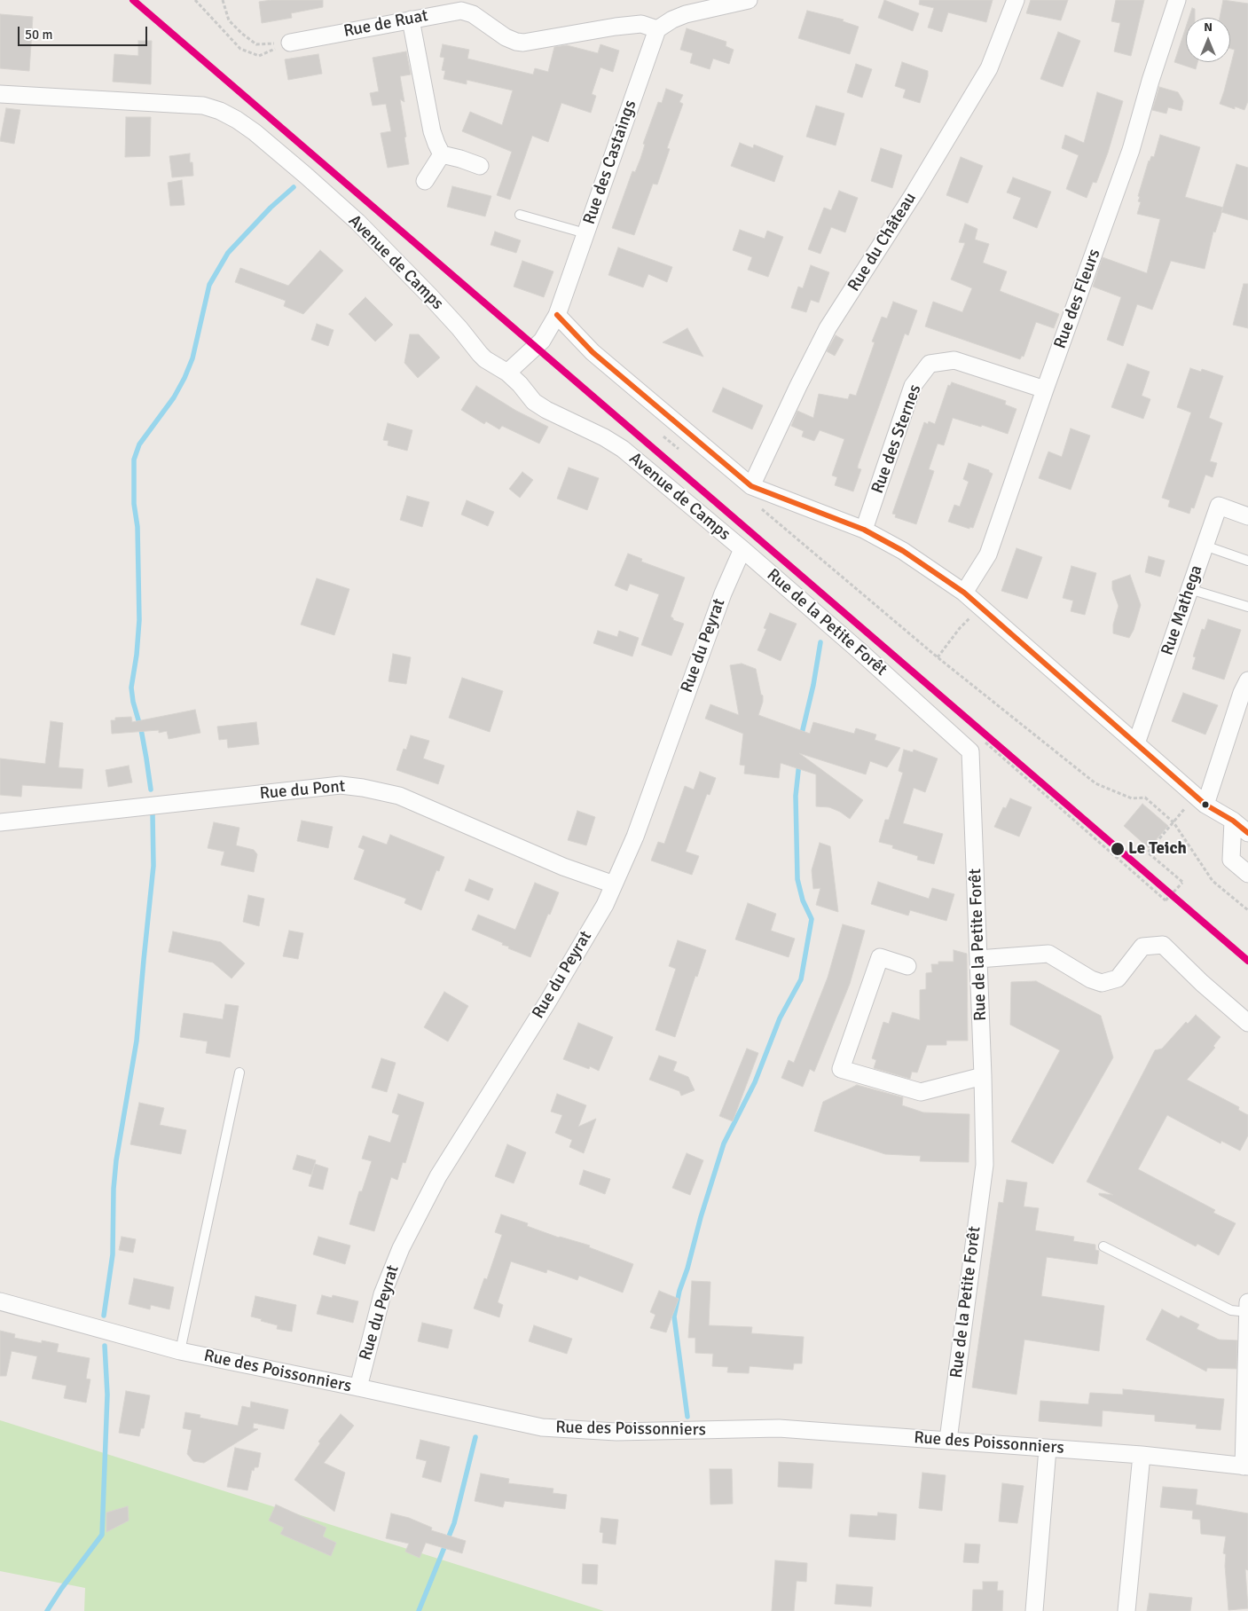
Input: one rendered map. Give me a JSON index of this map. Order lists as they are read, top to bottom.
{
  "streets": {
    "street": [
      "Rue de Ruat",
      "Rue des Castaings",
      "Rue du Château",
      "Avenue de Camps",
      "Rue des Fleurs",
      "Rue des Sternes",
      "Rue Mathega",
      "Rue de la Petite Forêt",
      "Rue du Peyrat",
      "Rue du Pont",
      "Rue des Poissonniers"
    ]
  },
  "crossings": [
    ["Rue de Ruat", "Rue des Castaings"],
    ["Rue des Castaings", "Avenue de Camps"],
    ["Avenue de Camps", "Rue de la Petite Forêt"],
    ["Avenue de Camps", "Rue du Peyrat"],
    ["Rue des Fleurs", "Rue des Sternes"],
    ["Rue de la Petite Forêt", "Rue du Peyrat"],
    ["Rue de la Petite Forêt", "Rue des Poissonniers"],
    ["Rue du Peyrat", "Rue du Pont"],
    ["Rue du Peyrat", "Rue des Poissonniers"]
  ],
  "places": ["Le Teich"],
  "scale_bar": "50 m",
  "north": "top"
}
